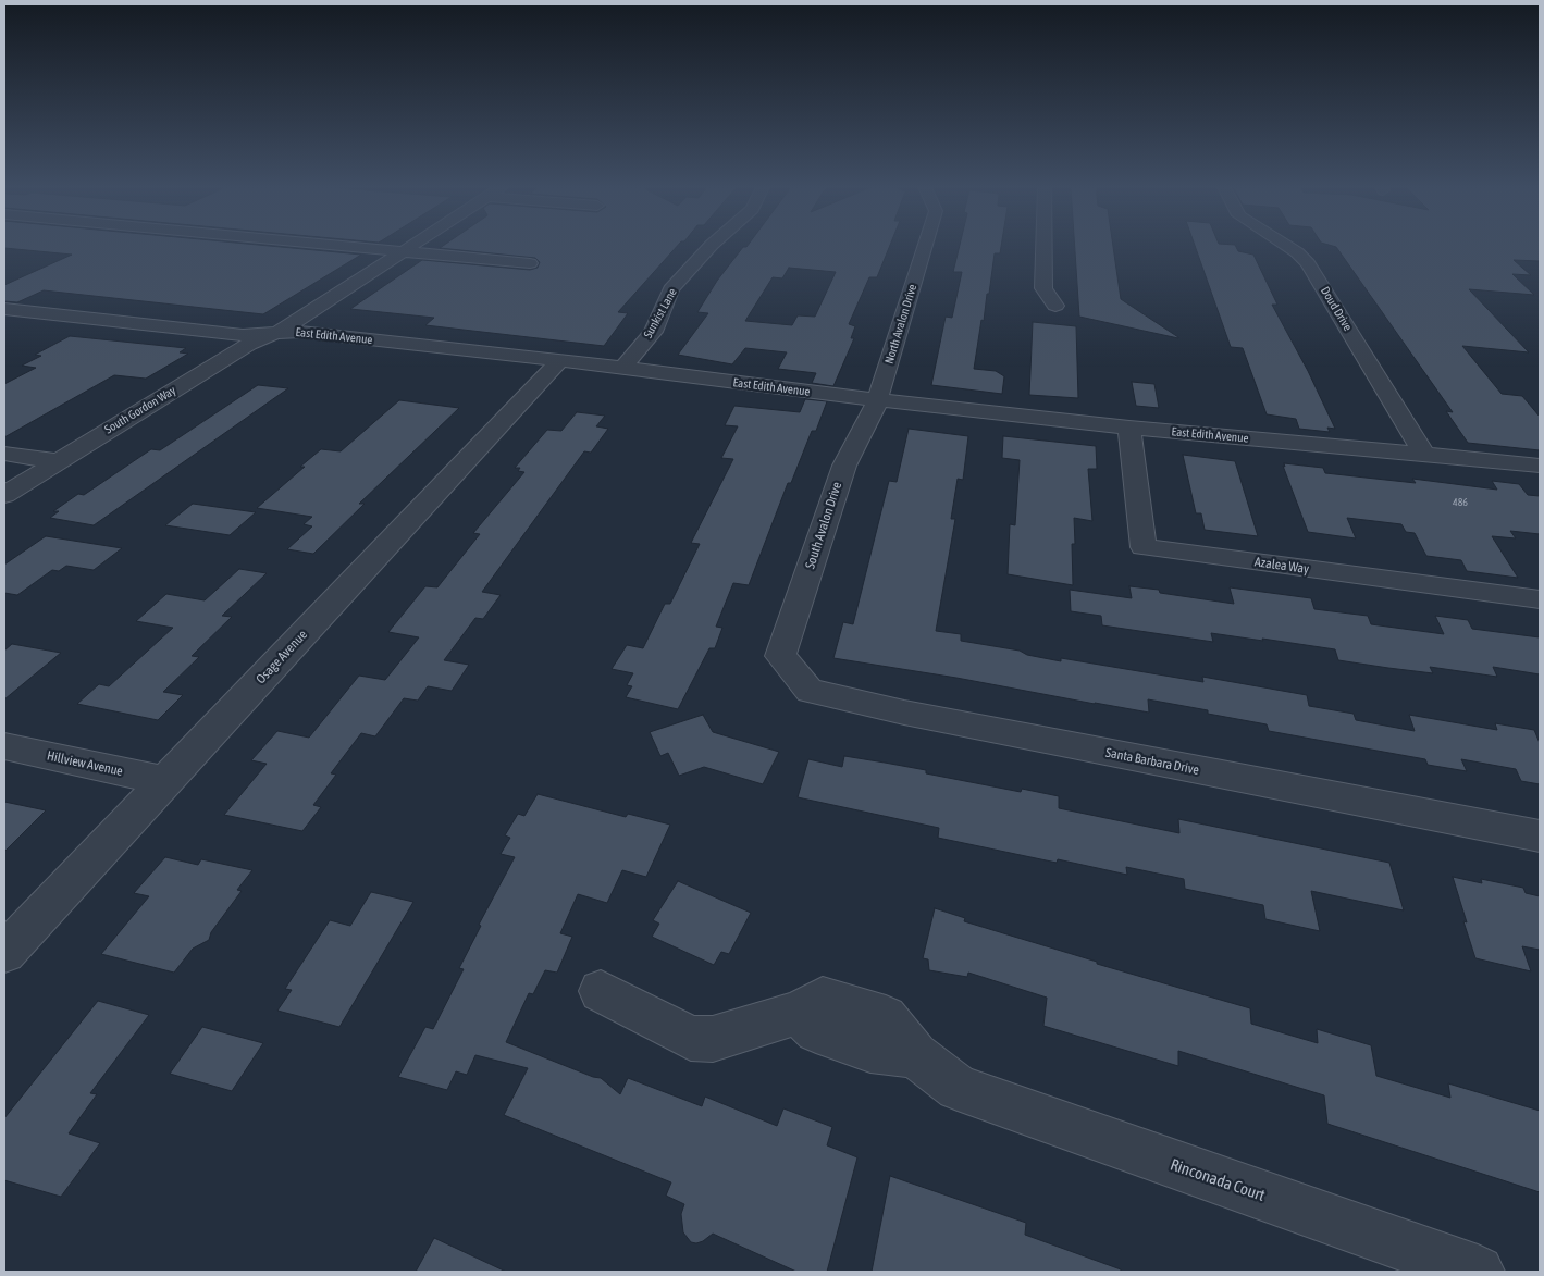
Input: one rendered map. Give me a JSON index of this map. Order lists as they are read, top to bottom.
{
  "streets": {
    "street": [
      "Doud Drive",
      "Sunkist Lane",
      "North Avalon Drive",
      "East Edith Avenue",
      "South Gordon Way",
      "South Avalon Drive",
      "Azalea Way",
      "Osage Avenue",
      "Santa Barbara Drive",
      "Hillview Avenue",
      "Rinconada Court"
    ]
  },
  "crossings": [
    ["Doud Drive", "East Edith Avenue"],
    ["Sunkist Lane", "East Edith Avenue"],
    ["North Avalon Drive", "East Edith Avenue"],
    ["North Avalon Drive", "South Avalon Drive"],
    ["East Edith Avenue", "South Gordon Way"],
    ["East Edith Avenue", "South Avalon Drive"],
    ["East Edith Avenue", "Azalea Way"],
    ["East Edith Avenue", "Osage Avenue"],
    ["South Avalon Drive", "Santa Barbara Drive"],
    ["Osage Avenue", "Hillview Avenue"]
  ],
  "house_numbers": ["486"]
}
